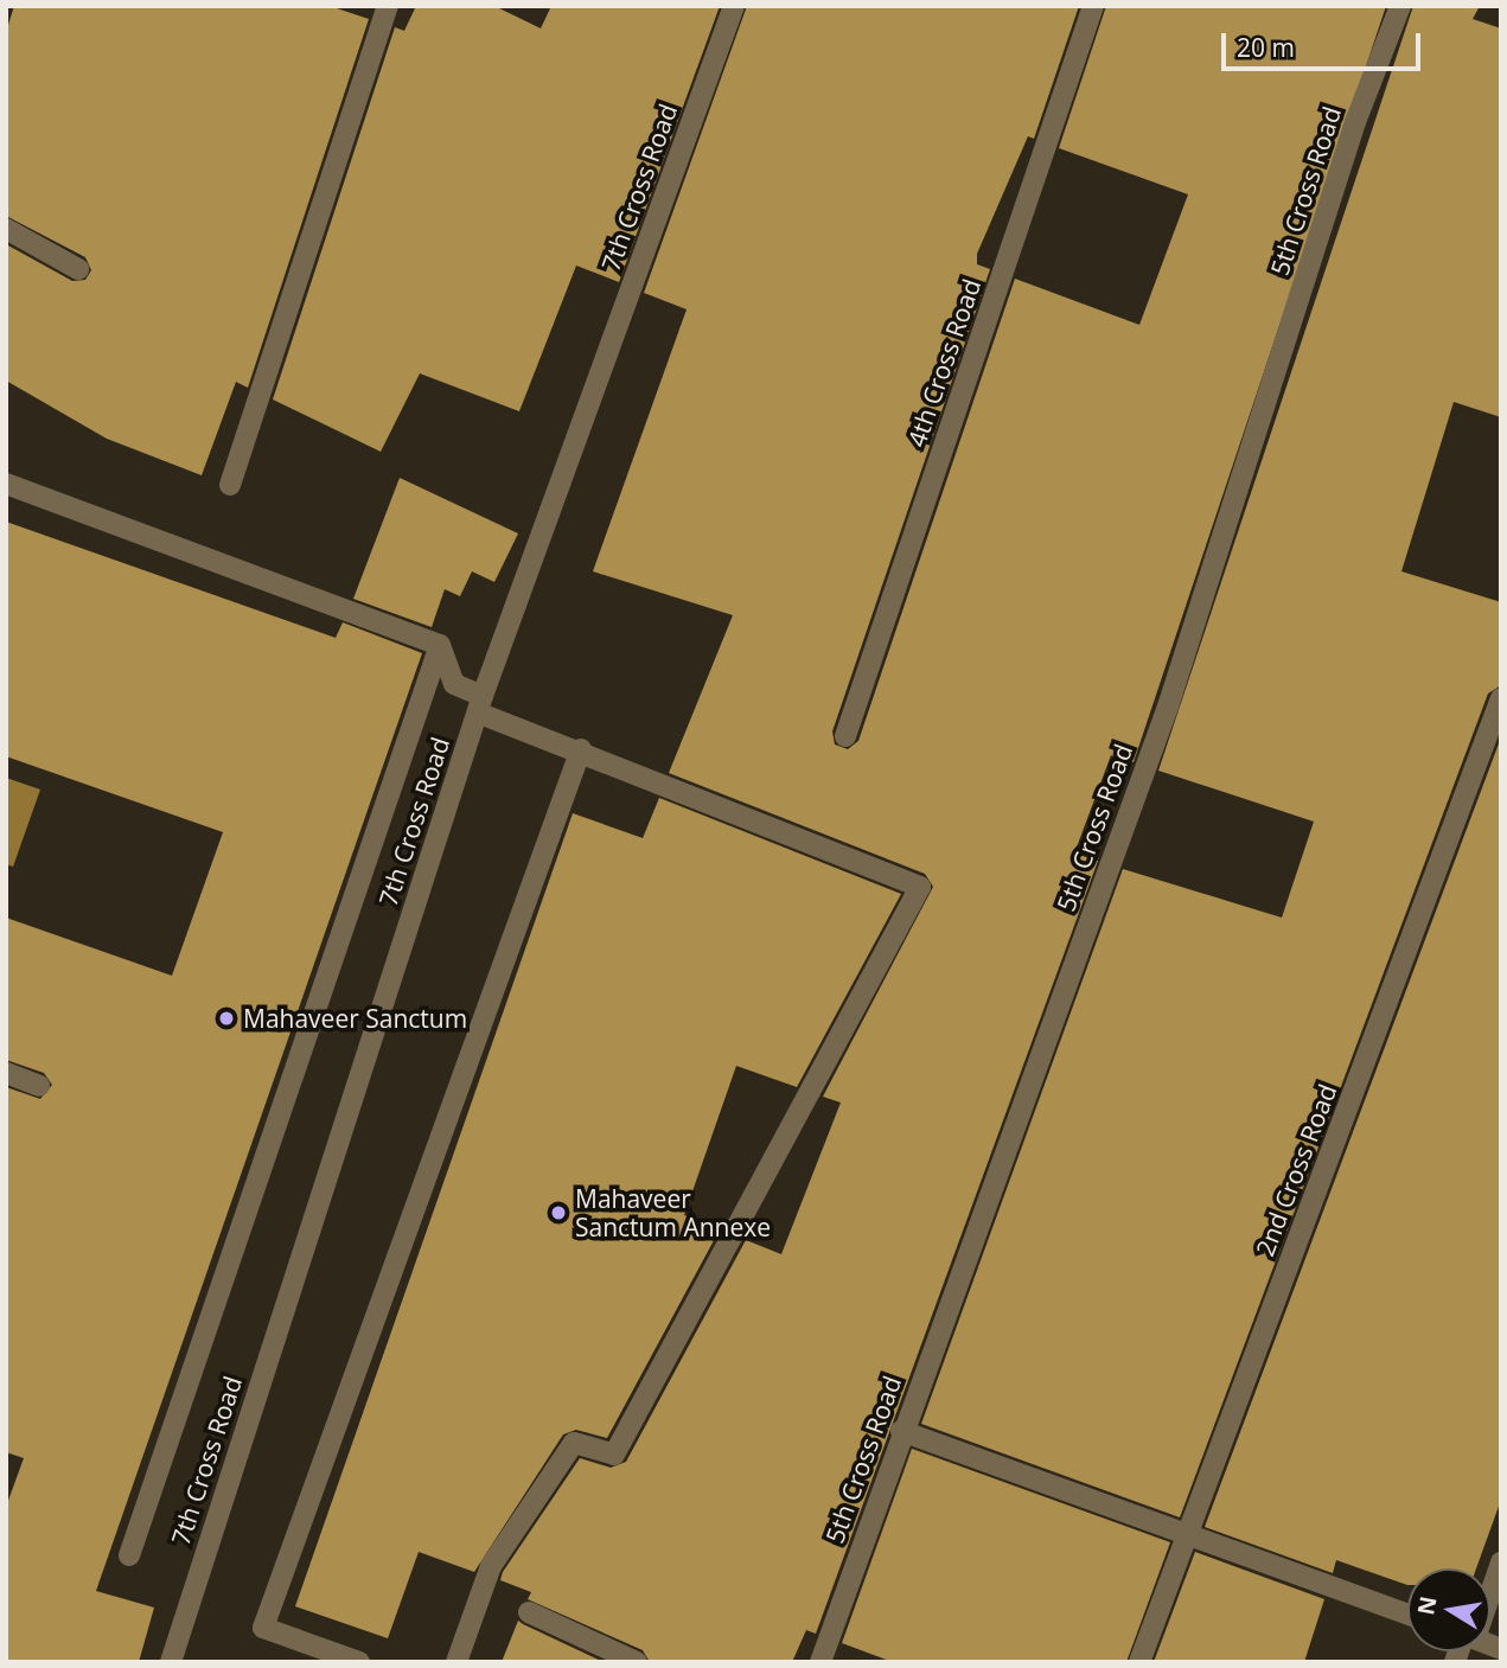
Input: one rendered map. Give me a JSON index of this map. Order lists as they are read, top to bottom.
{
  "streets": {
    "street": [
      "7th Cross Road",
      "5th Cross Road",
      "4th Cross Road",
      "2nd Cross Road"
    ]
  },
  "places": ["Mahaveer Sanctum", "Mahaveer Sanctum Annexe"],
  "scale_bar": "20 m",
  "north": "left"
}
